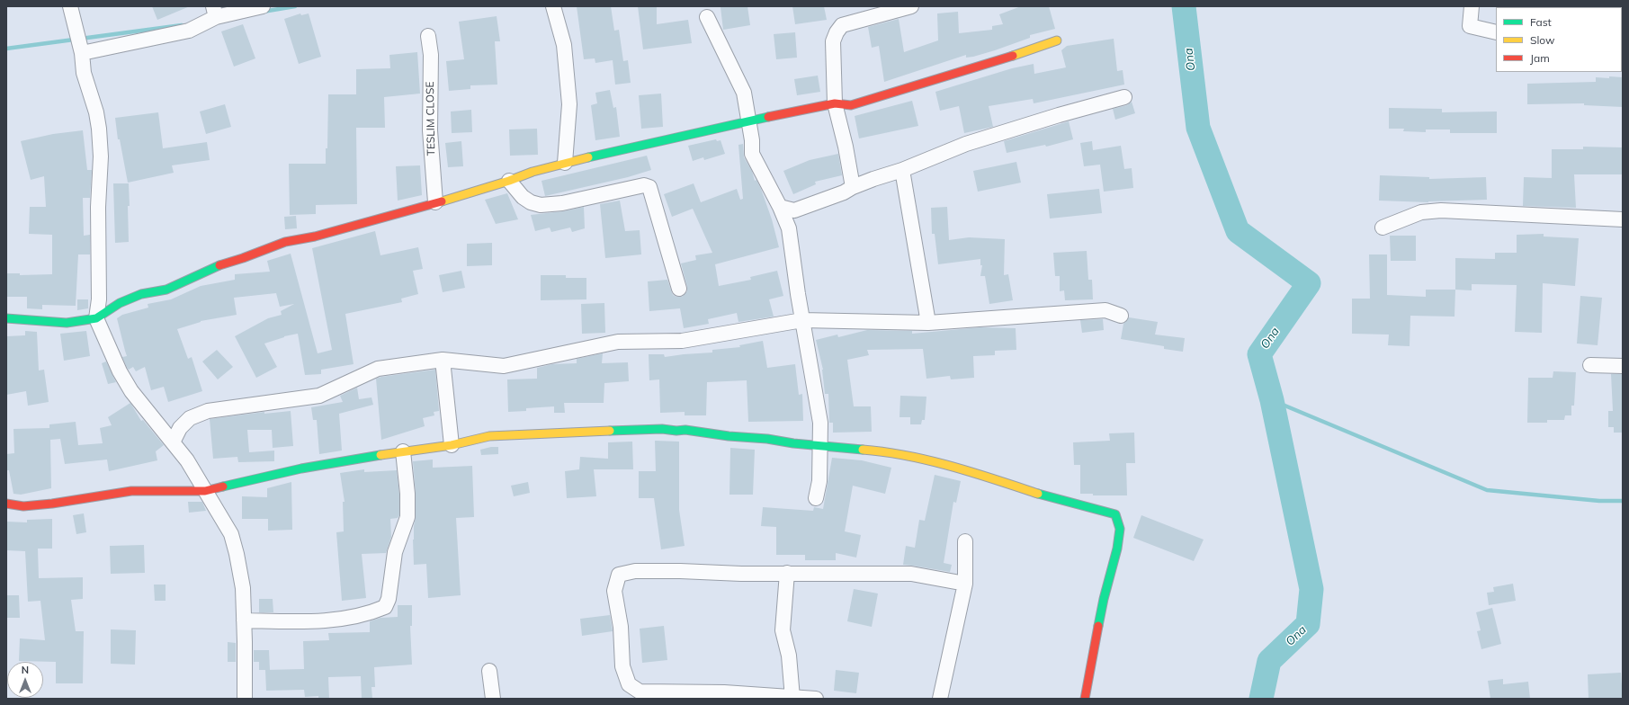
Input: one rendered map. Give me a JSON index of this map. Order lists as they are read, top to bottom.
{
  "streets": {
    "street": ["TESLIM CLOSE"]
  },
  "water": ["Ona"],
  "legend": ["Fast", "Slow", "Jam"],
  "north": "top"
}
